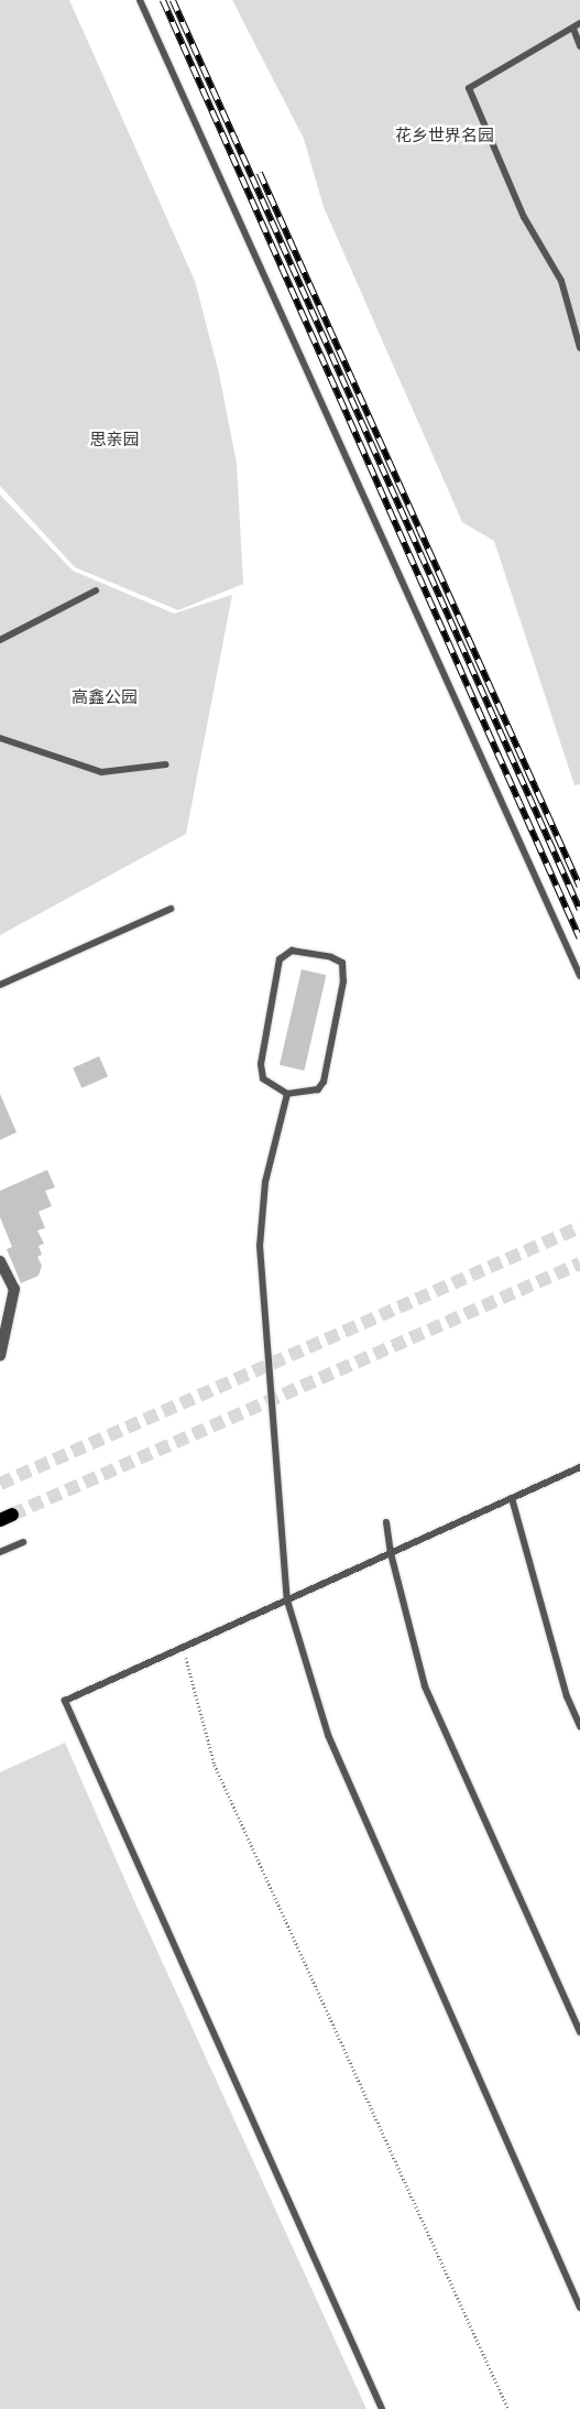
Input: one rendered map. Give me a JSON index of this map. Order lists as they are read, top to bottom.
{
  "parks": ["花乡世界名园", "思亲园", "高鑫公园"]
}
